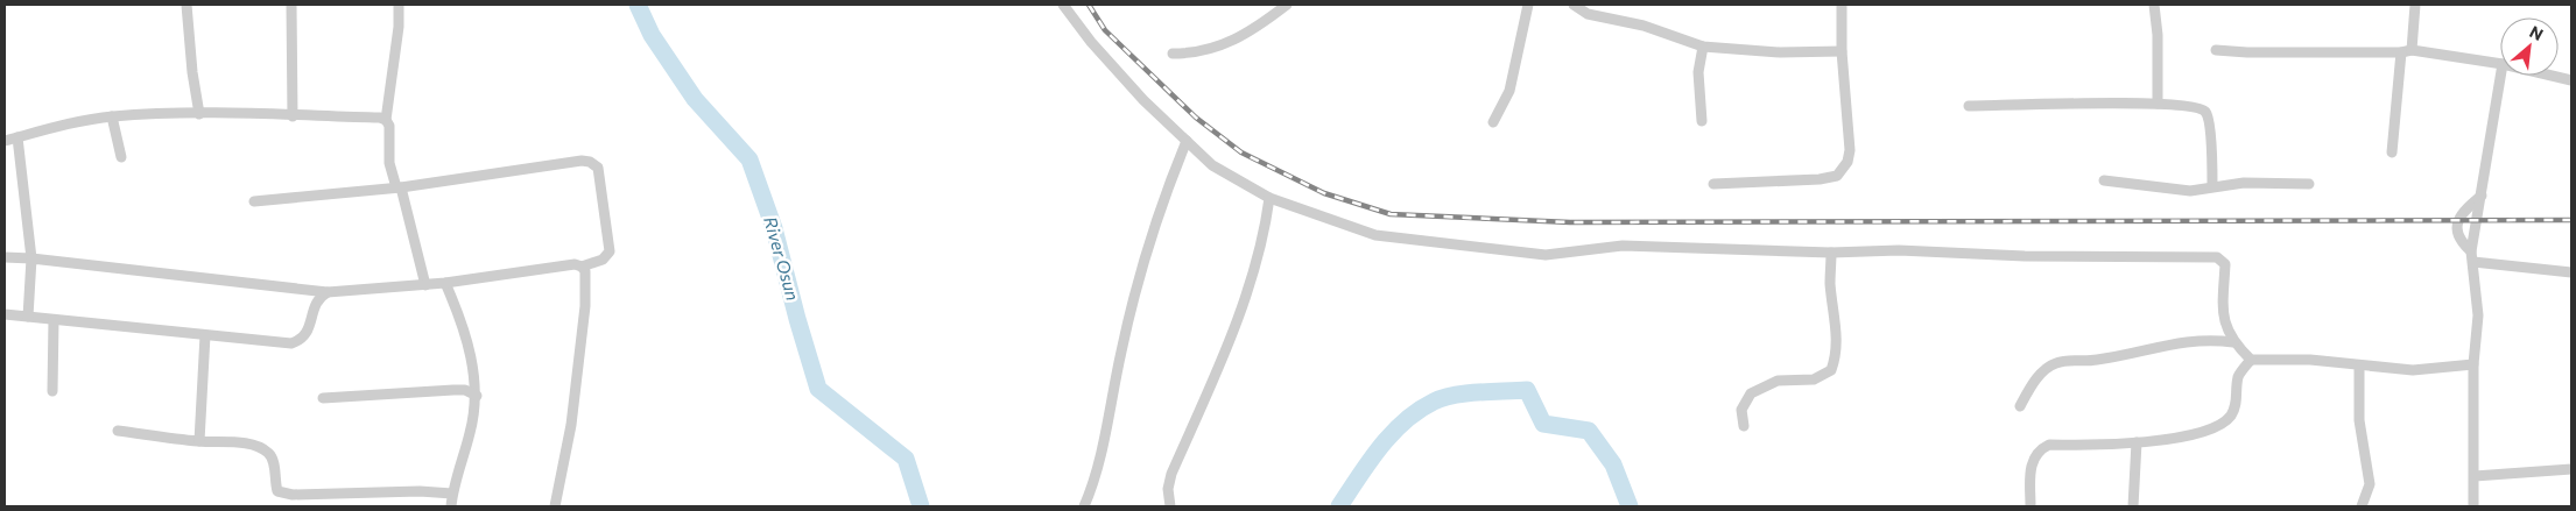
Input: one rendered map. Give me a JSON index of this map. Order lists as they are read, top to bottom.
{
  "water": ["River Osun"],
  "north": "top right"
}
